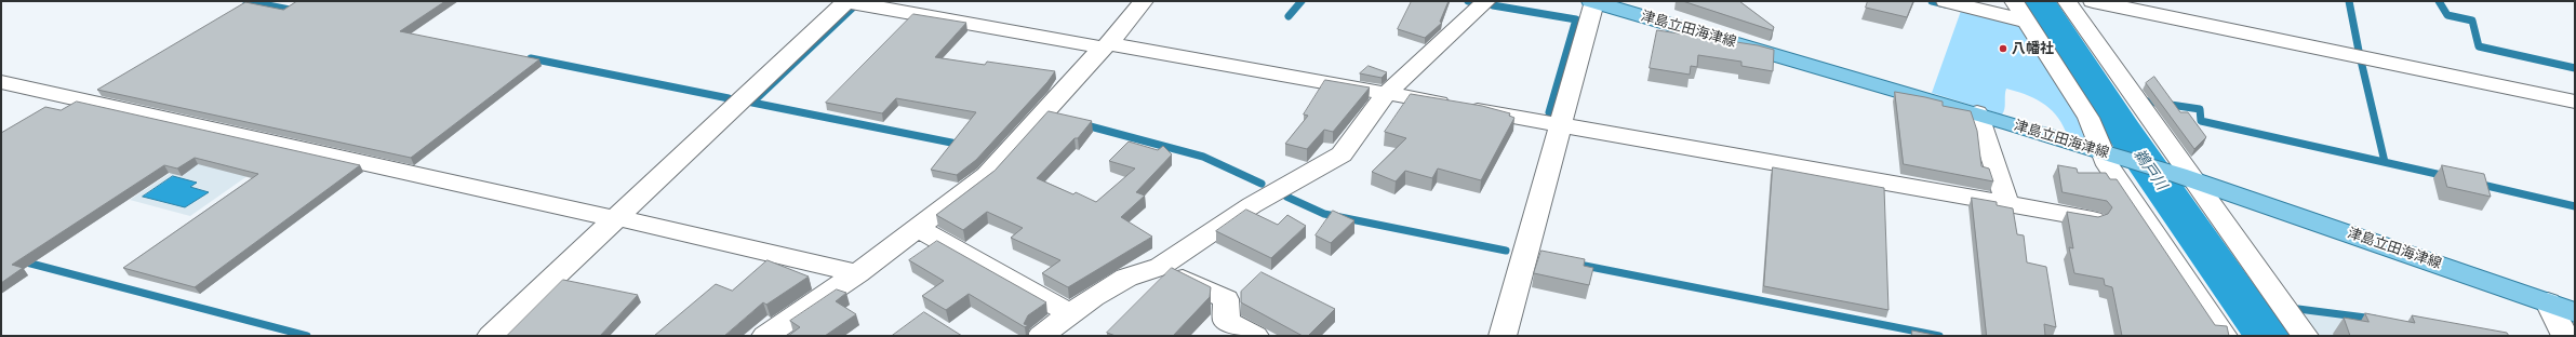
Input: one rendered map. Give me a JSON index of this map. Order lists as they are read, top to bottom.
{
  "streets": {
    "main road": ["津島立田海津線"]
  },
  "water": ["鵜戸川"],
  "places": ["八幡社"]
}
